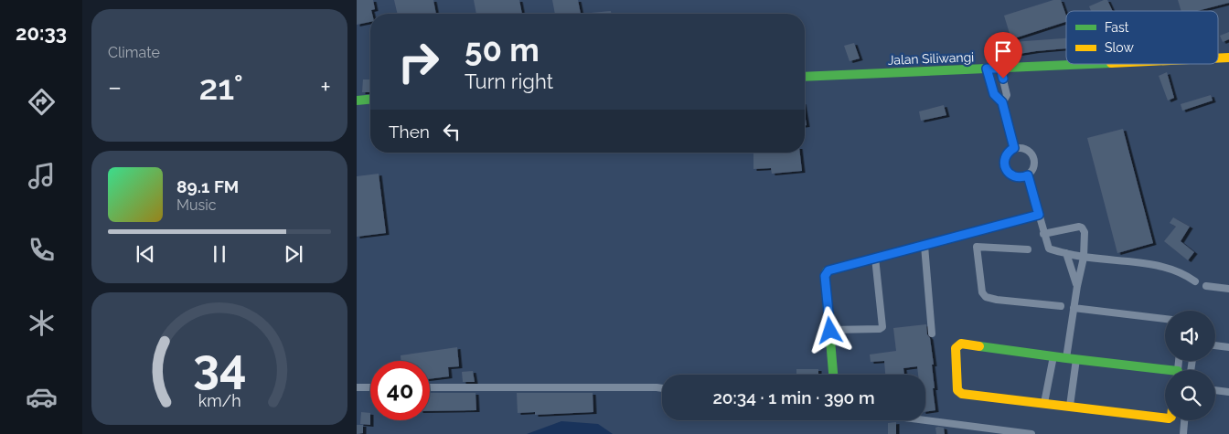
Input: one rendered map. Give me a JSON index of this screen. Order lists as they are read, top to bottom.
{
  "streets": {
    "street": ["Jalan Siliwangi"]
  },
  "legend": ["Fast", "Slow"],
  "page": {
    "tabs": "20:33",
    "tile": "Climate",
    "turn": ["50 m", "Turn right"],
    "heat": ["−", "21°", "+"],
    "then": "Then",
    "song": ["89.1 FM", "Music"],
    "limit": "40",
    "trip": "20:34 · 1 min · 390 m",
    "gauge": ["34", "km/h"]
  }
}
